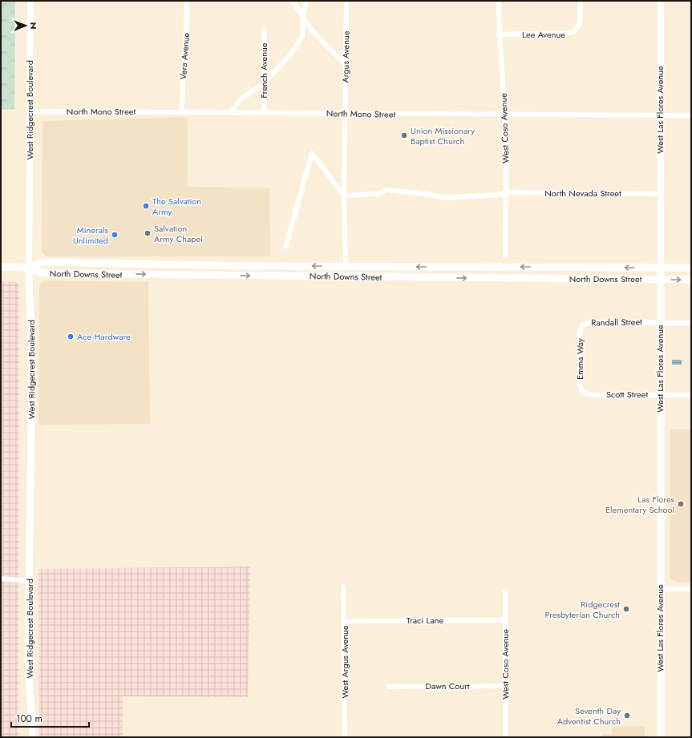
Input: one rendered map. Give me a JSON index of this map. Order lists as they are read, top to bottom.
{
  "streets": {
    "main road": ["West Ridgecrest Boulevard", "West Las Flores Avenue", "North Downs Street"],
    "street": [
      "Lee Avenue",
      "Vera Avenue",
      "Argus Avenue",
      "French Avenue",
      "North Mono Street",
      "West Coso Avenue",
      "North Nevada Street",
      "Randall Street",
      "Emma Way",
      "Scott Street",
      "Traci Lane",
      "West Argus Avenue",
      "Dawn Court"
    ]
  },
  "crossings": [
    ["Lee Avenue", "West Coso Avenue"],
    ["Vera Avenue", "North Mono Street"],
    ["Argus Avenue", "North Mono Street"],
    ["Argus Avenue", "North Nevada Street"],
    ["Argus Avenue", "North Downs Street"],
    ["French Avenue", "North Mono Street"],
    ["West Ridgecrest Boulevard", "North Mono Street"],
    ["West Ridgecrest Boulevard", "North Downs Street"],
    ["West Las Flores Avenue", "North Mono Street"],
    ["West Las Flores Avenue", "North Nevada Street"],
    ["West Las Flores Avenue", "North Downs Street"],
    ["West Las Flores Avenue", "Randall Street"],
    ["West Las Flores Avenue", "Scott Street"],
    ["North Mono Street", "West Coso Avenue"],
    ["West Coso Avenue", "North Nevada Street"],
    ["West Coso Avenue", "Traci Lane"],
    ["West Coso Avenue", "Dawn Court"],
    ["Randall Street", "Emma Way"],
    ["Emma Way", "Scott Street"],
    ["Traci Lane", "West Argus Avenue"]
  ],
  "places": [
    "Union Missionary Baptist Church",
    "The Salvation Army",
    "Salvation Army Chapel",
    "Minerals Unlimited",
    "Ace Hardware",
    "Las Flores Elementary School",
    "Ridgecrest Presbyterian Church",
    "Seventh Day Adventist Church"
  ],
  "scale_bar": "100 m",
  "north": "right"
}
